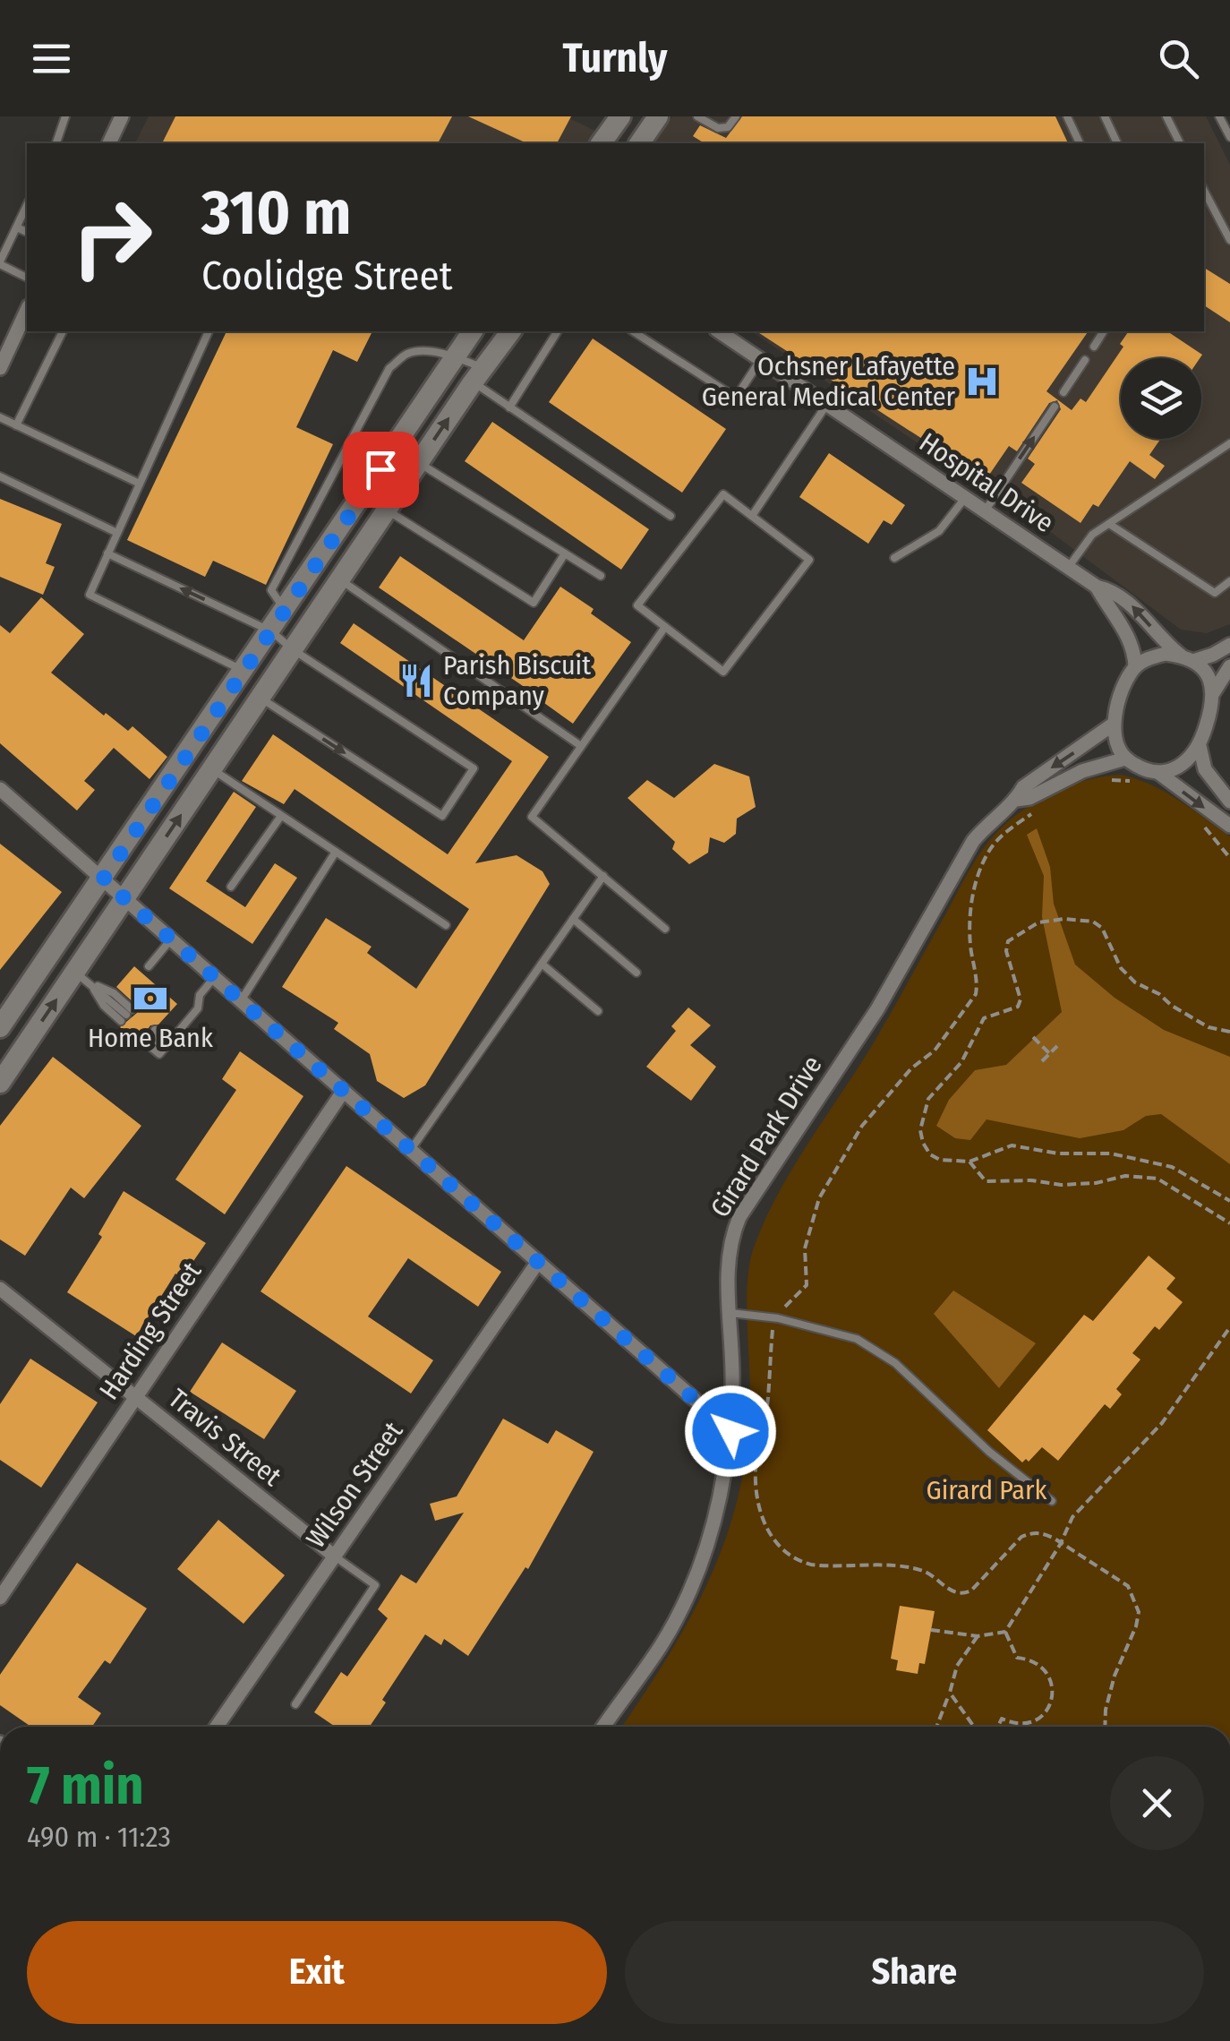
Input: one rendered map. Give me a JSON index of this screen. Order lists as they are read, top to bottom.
{
  "streets": {
    "street": [
      "Hospital Drive",
      "Girard Park Drive",
      "Harding Street",
      "Travis Street",
      "Wilson Street"
    ]
  },
  "crossings": [
    ["Hospital Drive", "Girard Park Drive"],
    ["Harding Street", "Travis Street"],
    ["Travis Street", "Wilson Street"]
  ],
  "parks": ["Girard Park"],
  "places": {
    "hospital": ["Ochsner Lafayette General Medical Center"],
    "restaurant": ["Parish Biscuit Company"],
    "bank": ["Home Bank"]
  },
  "page": {
    "header": "Turnly",
    "turn": ["310 m", "Coolidge Street"],
    "heading": ["7 min", "490 m · 11:23"],
    "buttons": ["Exit", "Share"]
  }
}
